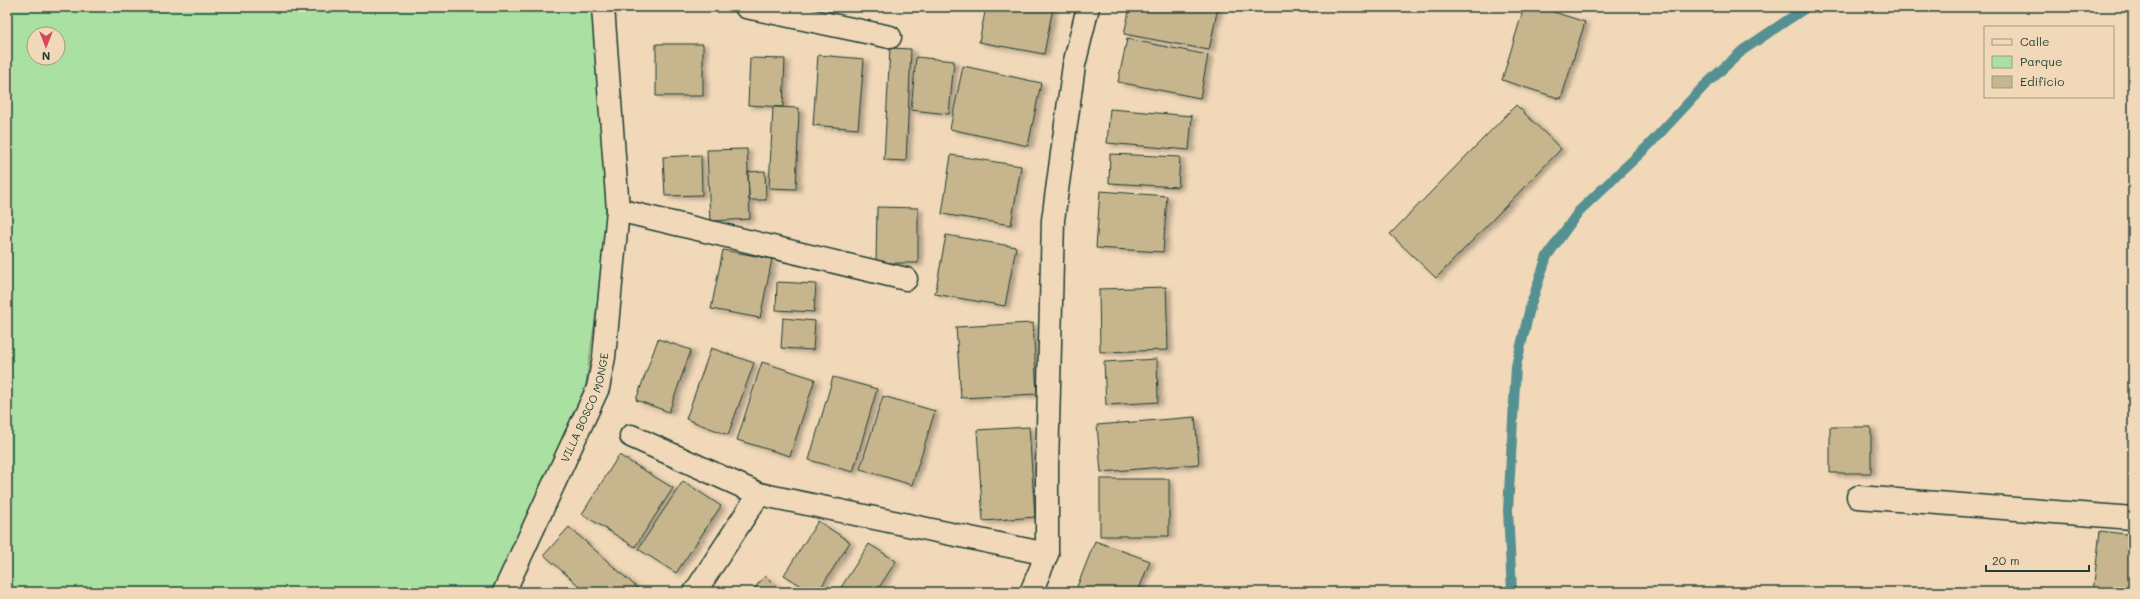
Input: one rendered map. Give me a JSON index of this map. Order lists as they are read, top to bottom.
{
  "streets": {
    "street": ["VILLA BOSCO MONGE"]
  },
  "legend": ["Calle", "Parque", "Edificio"],
  "scale_bar": "20 m",
  "north": "bottom"
}
